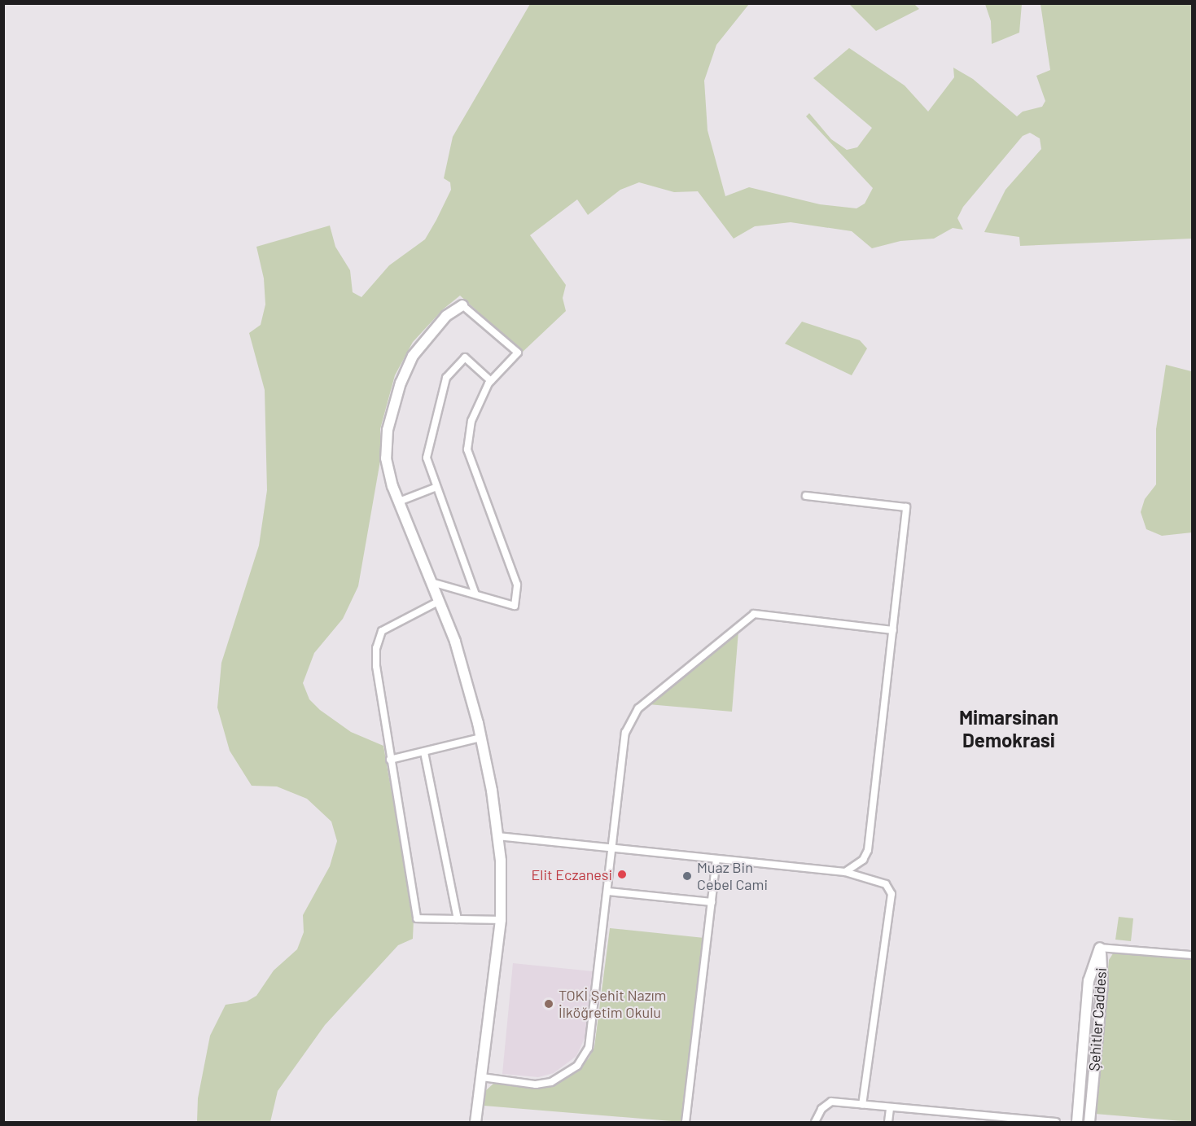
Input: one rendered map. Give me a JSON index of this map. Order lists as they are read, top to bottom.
{
  "streets": {
    "street": ["Şehitler Caddesi"]
  },
  "districts": ["Mimarsinan Demokrasi"],
  "places": ["Elit Eczanesi", "Muaz Bin Cebel Cami", "TOKİ Şehit Nazım İlköğretim Okulu"]
}
